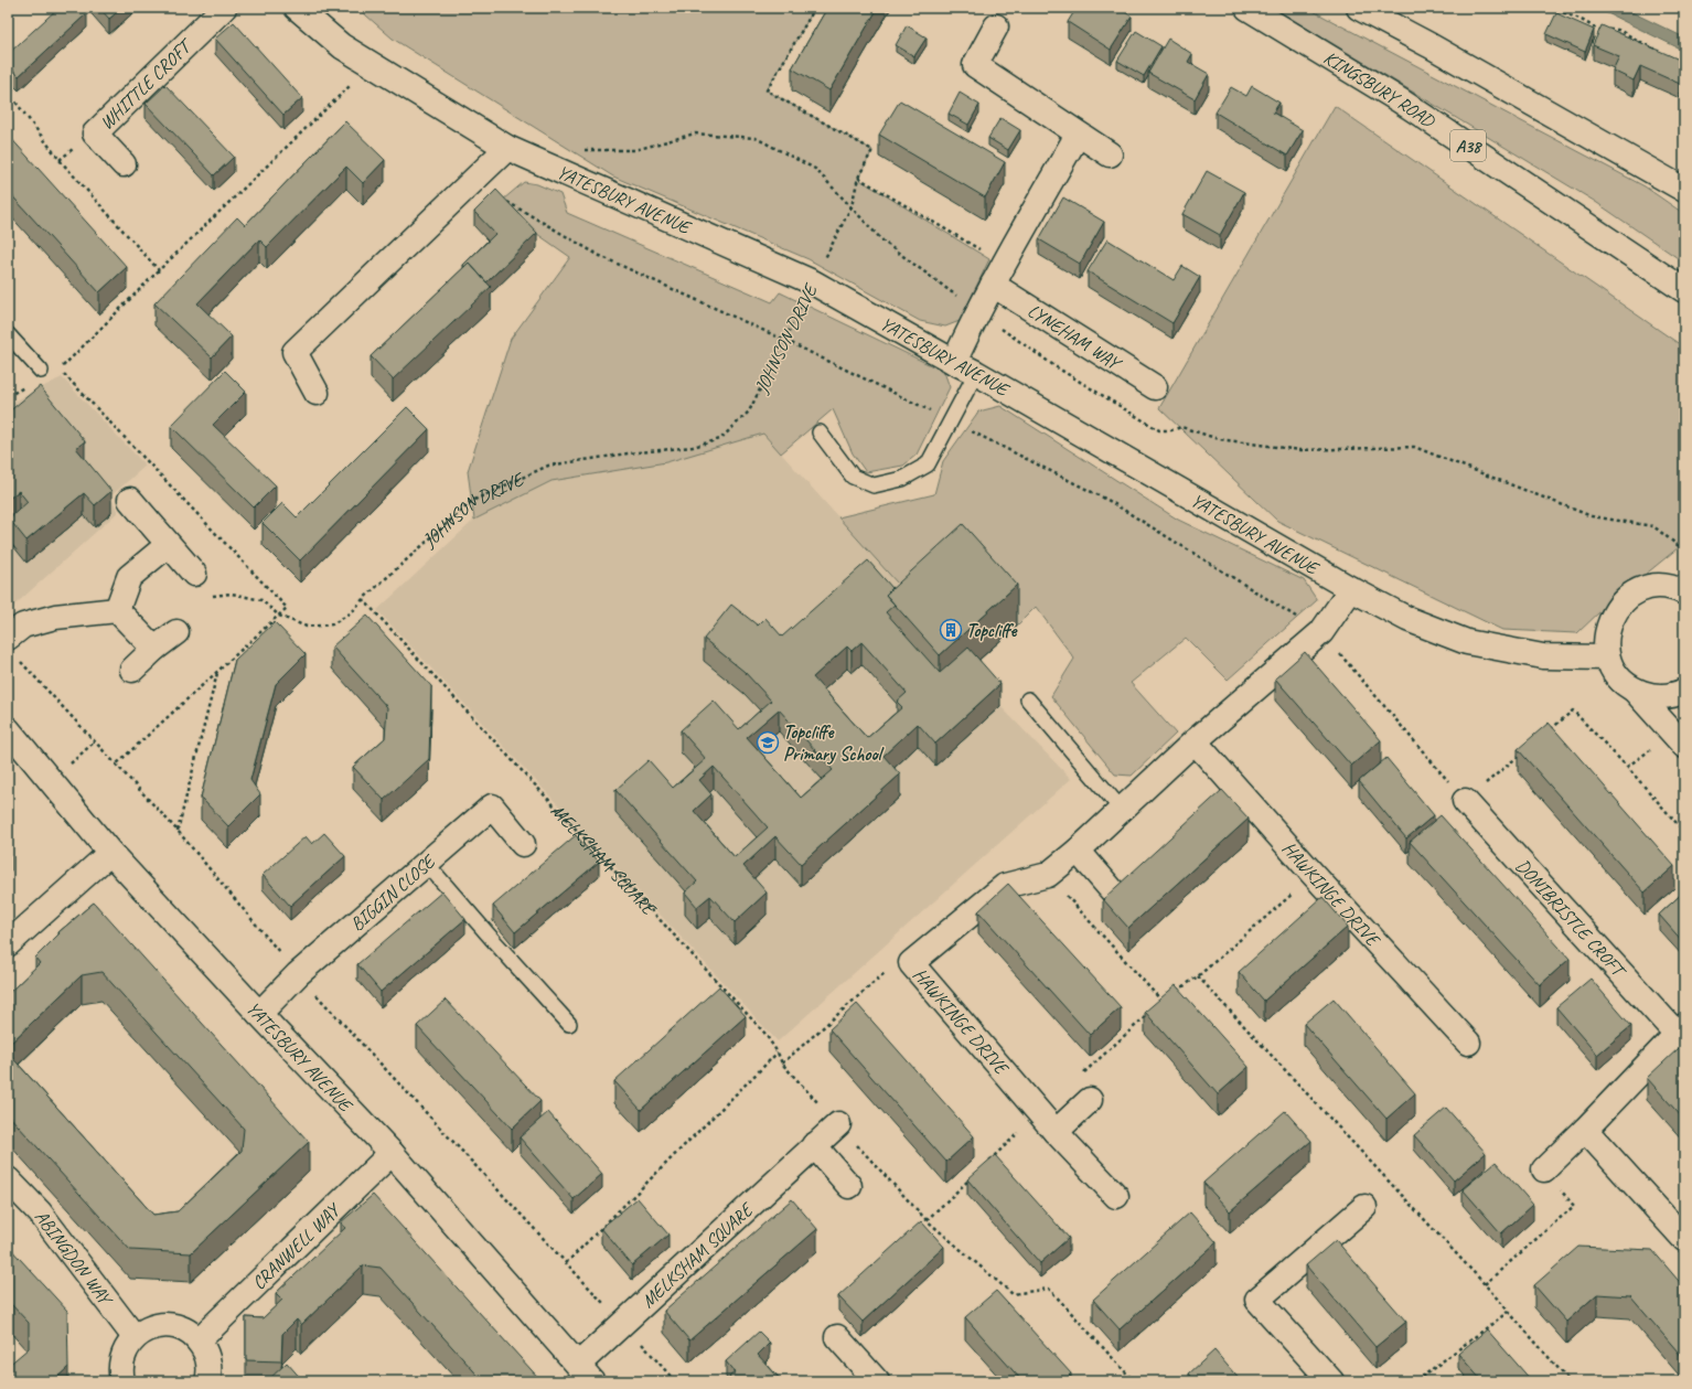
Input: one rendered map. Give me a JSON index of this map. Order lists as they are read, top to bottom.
{
  "streets": {
    "main road": [
      "WHITTLE CROFT",
      "KINGSBURY ROAD",
      "A38",
      "YATESBURY AVENUE",
      "LYNEHAM WAY",
      "MELKSHAM SQUARE",
      "BIGGIN CLOSE",
      "HAWKINGE DRIVE",
      "DONIBRISTLE CROFT",
      "CRANWELL WAY",
      "ABINGDON WAY"
    ],
    "path": ["JOHNSON DRIVE"]
  },
  "crossings": [
    ["YATESBURY AVENUE", "JOHNSON DRIVE"],
    ["YATESBURY AVENUE", "MELKSHAM SQUARE"],
    ["YATESBURY AVENUE", "BIGGIN CLOSE"],
    ["YATESBURY AVENUE", "HAWKINGE DRIVE"],
    ["YATESBURY AVENUE", "CRANWELL WAY"],
    ["JOHNSON DRIVE", "MELKSHAM SQUARE"]
  ],
  "places": {
    "building": ["Topcliffe"],
    "school or university": ["Topcliffe Primary School"]
  }
}
